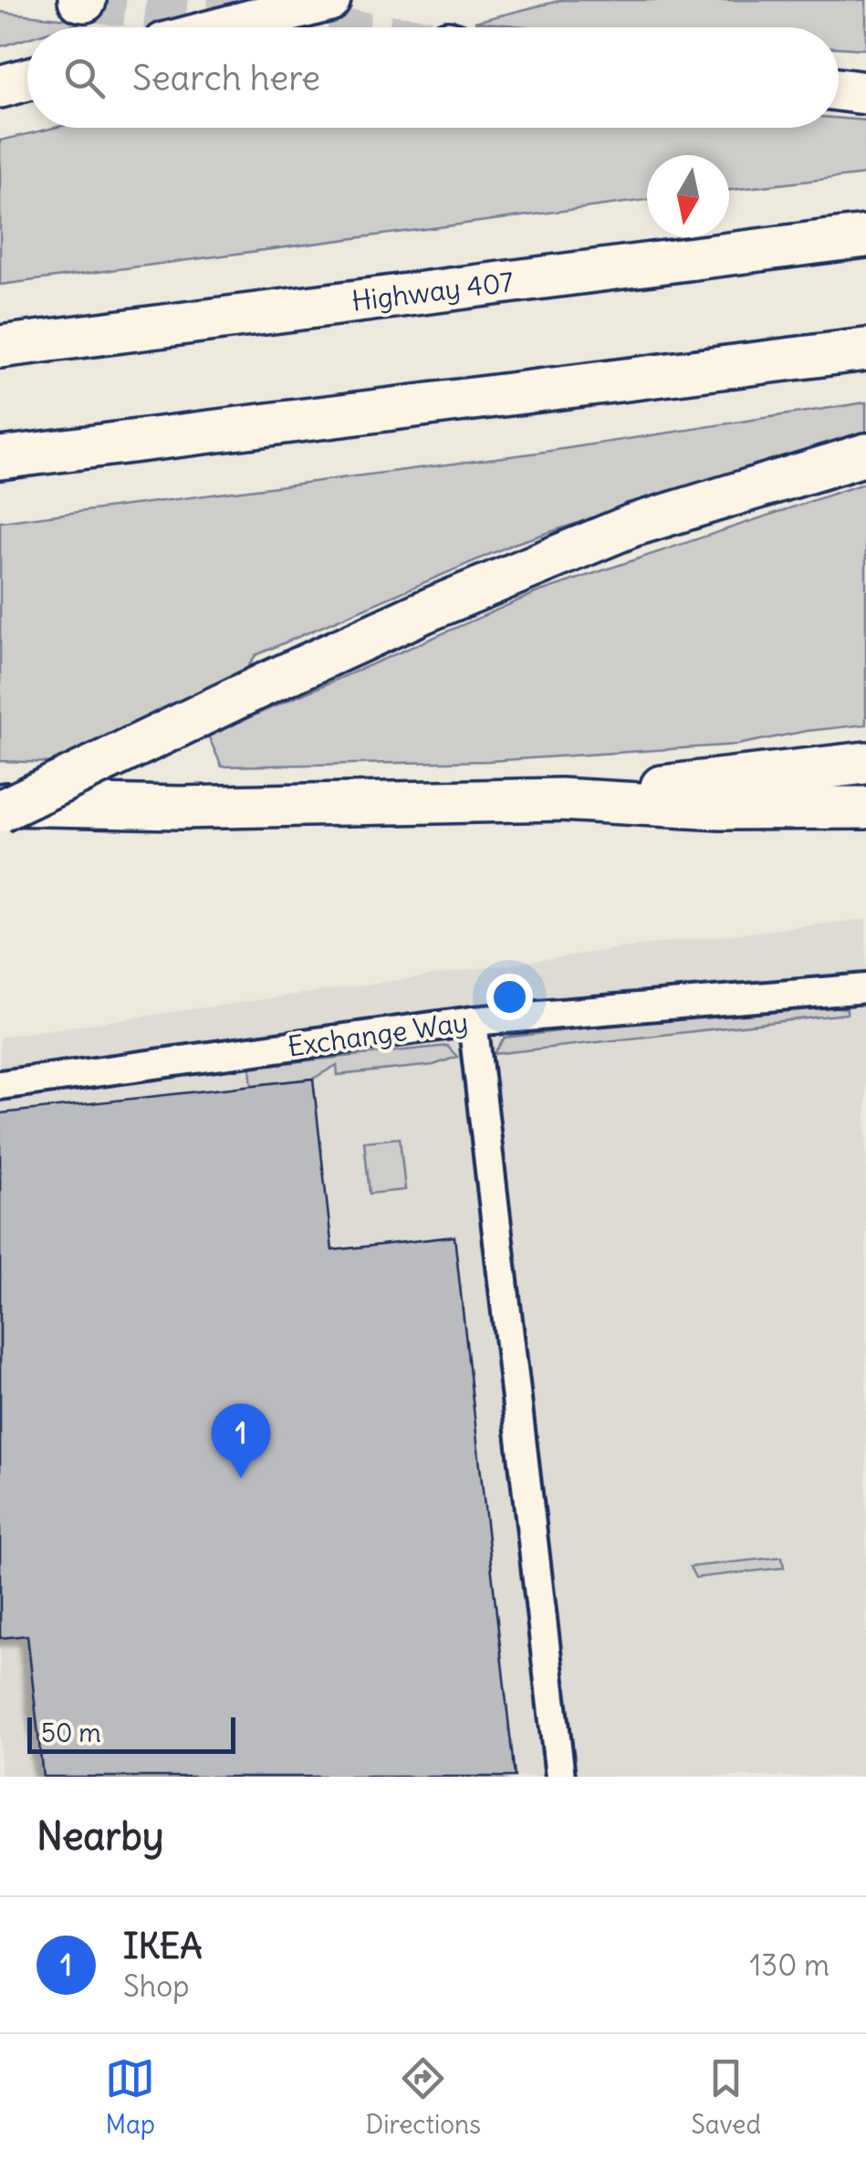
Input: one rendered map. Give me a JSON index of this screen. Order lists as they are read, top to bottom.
{
  "streets": {
    "highway": ["Highway 407"],
    "street": ["Exchange Way"]
  },
  "scale_bar": "50 m",
  "north": "bottom",
  "page": {
    "search": "Search here",
    "pins": "1",
    "scale": "50 m",
    "heading": "Nearby",
    "list": [
      {
        "mark": "1",
        "name": "IKEA",
        "note": "Shop",
        "value": "130 m"
      }
    ],
    "nav": ["Map", "Directions", "Saved"]
  }
}
